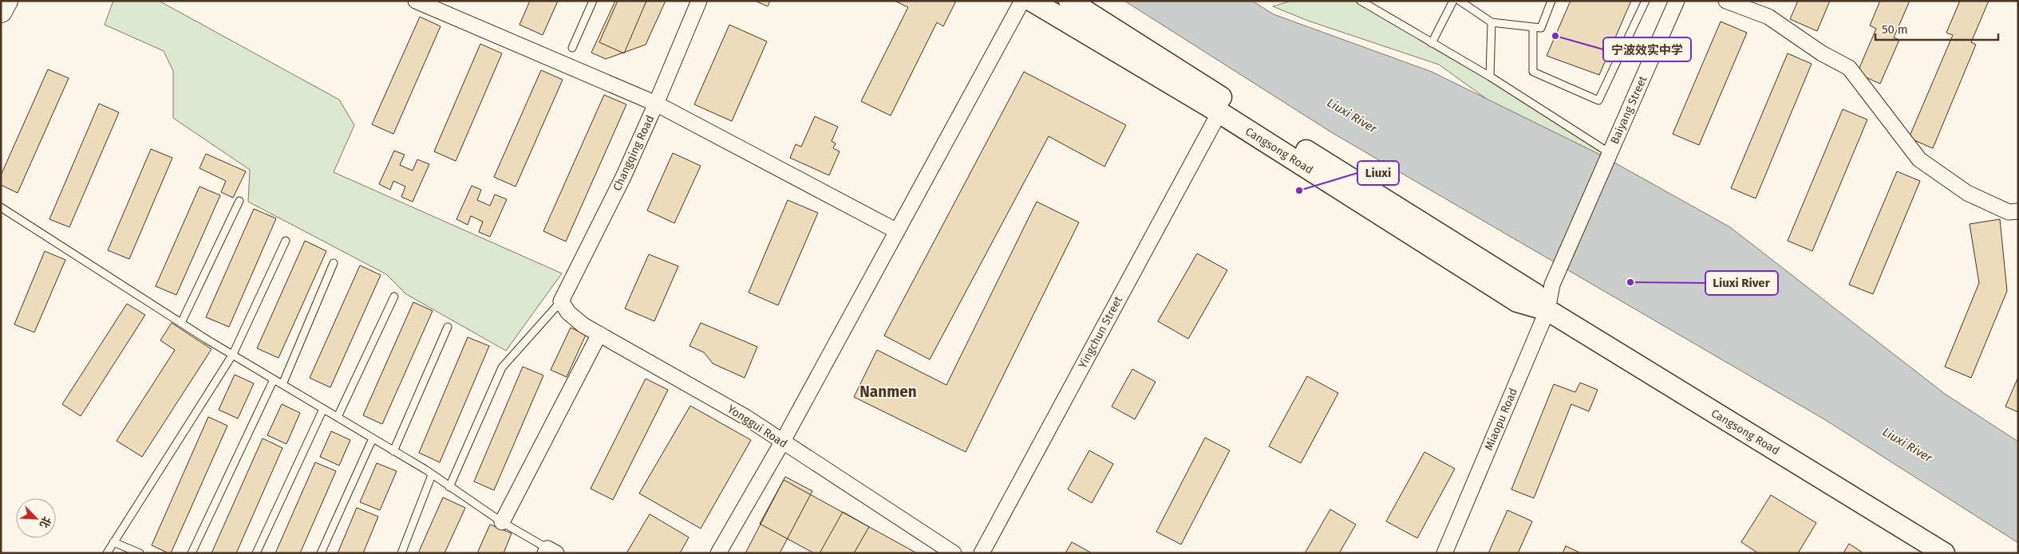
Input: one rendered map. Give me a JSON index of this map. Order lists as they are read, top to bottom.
{
  "streets": {
    "main road": ["Cangsong Road"],
    "street": [
      "Baiyang Street",
      "Changqing Road",
      "Yingchun Street",
      "Miaopu Road",
      "Yonggui Road"
    ]
  },
  "crossings": [
    ["Baiyang Street", "Miaopu Road"],
    ["Cangsong Road", "Yingchun Street"],
    ["Cangsong Road", "Miaopu Road"],
    ["Changqing Road", "Yonggui Road"]
  ],
  "districts": ["Nanmen"],
  "water": ["Liuxi River"],
  "places": ["宁波效实中学", "Liuxi", "Liuxi River"],
  "scale_bar": "50 m",
  "north": "bottom right"
}
